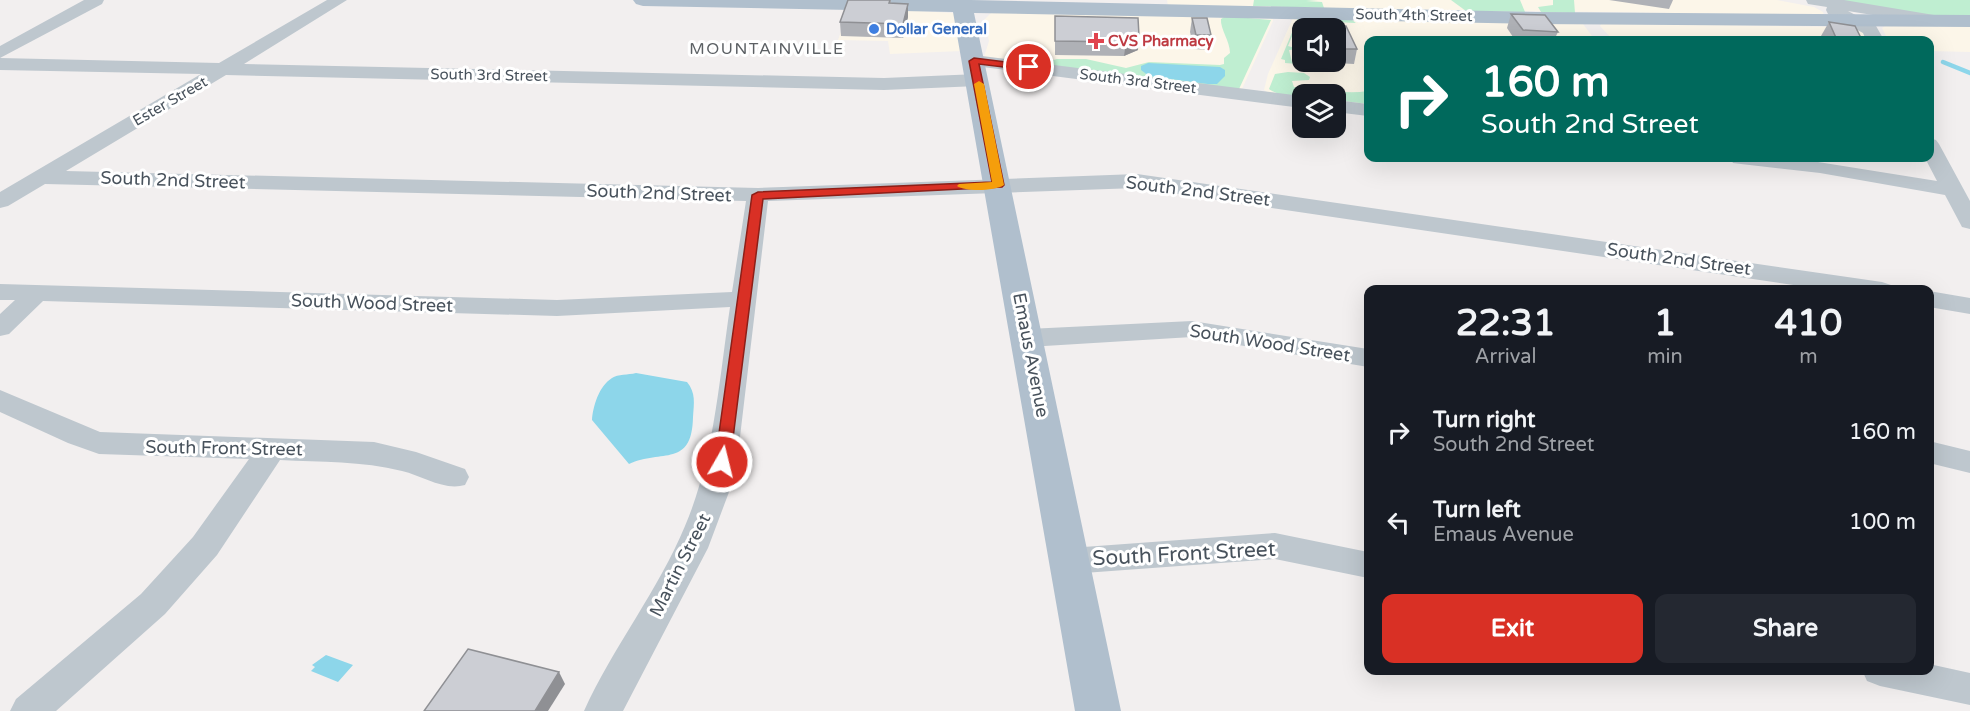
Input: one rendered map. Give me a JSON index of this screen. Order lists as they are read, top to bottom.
{
  "streets": {
    "main road": ["South 4th Street", "Emaus Avenue"],
    "street": [
      "South 3rd Street",
      "Ester Street",
      "South 2nd Street",
      "South Wood Street",
      "South Front Street",
      "Martin Street"
    ]
  },
  "crossings": [
    ["South 4th Street", "Emaus Avenue"],
    ["South 3rd Street", "Ester Street"],
    ["South 3rd Street", "Emaus Avenue"],
    ["Ester Street", "South 2nd Street"],
    ["South 2nd Street", "Emaus Avenue"],
    ["South 2nd Street", "Martin Street"],
    ["South Wood Street", "Emaus Avenue"],
    ["South Wood Street", "Martin Street"],
    ["Emaus Avenue", "South Front Street"]
  ],
  "districts": ["MOUNTAINVILLE"],
  "places": {
    "other": ["Dollar General"],
    "health": ["CVS Pharmacy"]
  },
  "page": {
    "turn": ["160 m", "South 2nd Street"],
    "eta": [
      "22:31",
      "Arrival",
      "1",
      "min",
      "410",
      "m"
    ],
    "list": [
      {
        "name": "Turn right",
        "note": "South 2nd Street",
        "value": "160 m"
      },
      {
        "name": "Turn left",
        "note": "Emaus Avenue",
        "value": "100 m"
      }
    ],
    "buttons": ["Exit", "Share"]
  }
}
